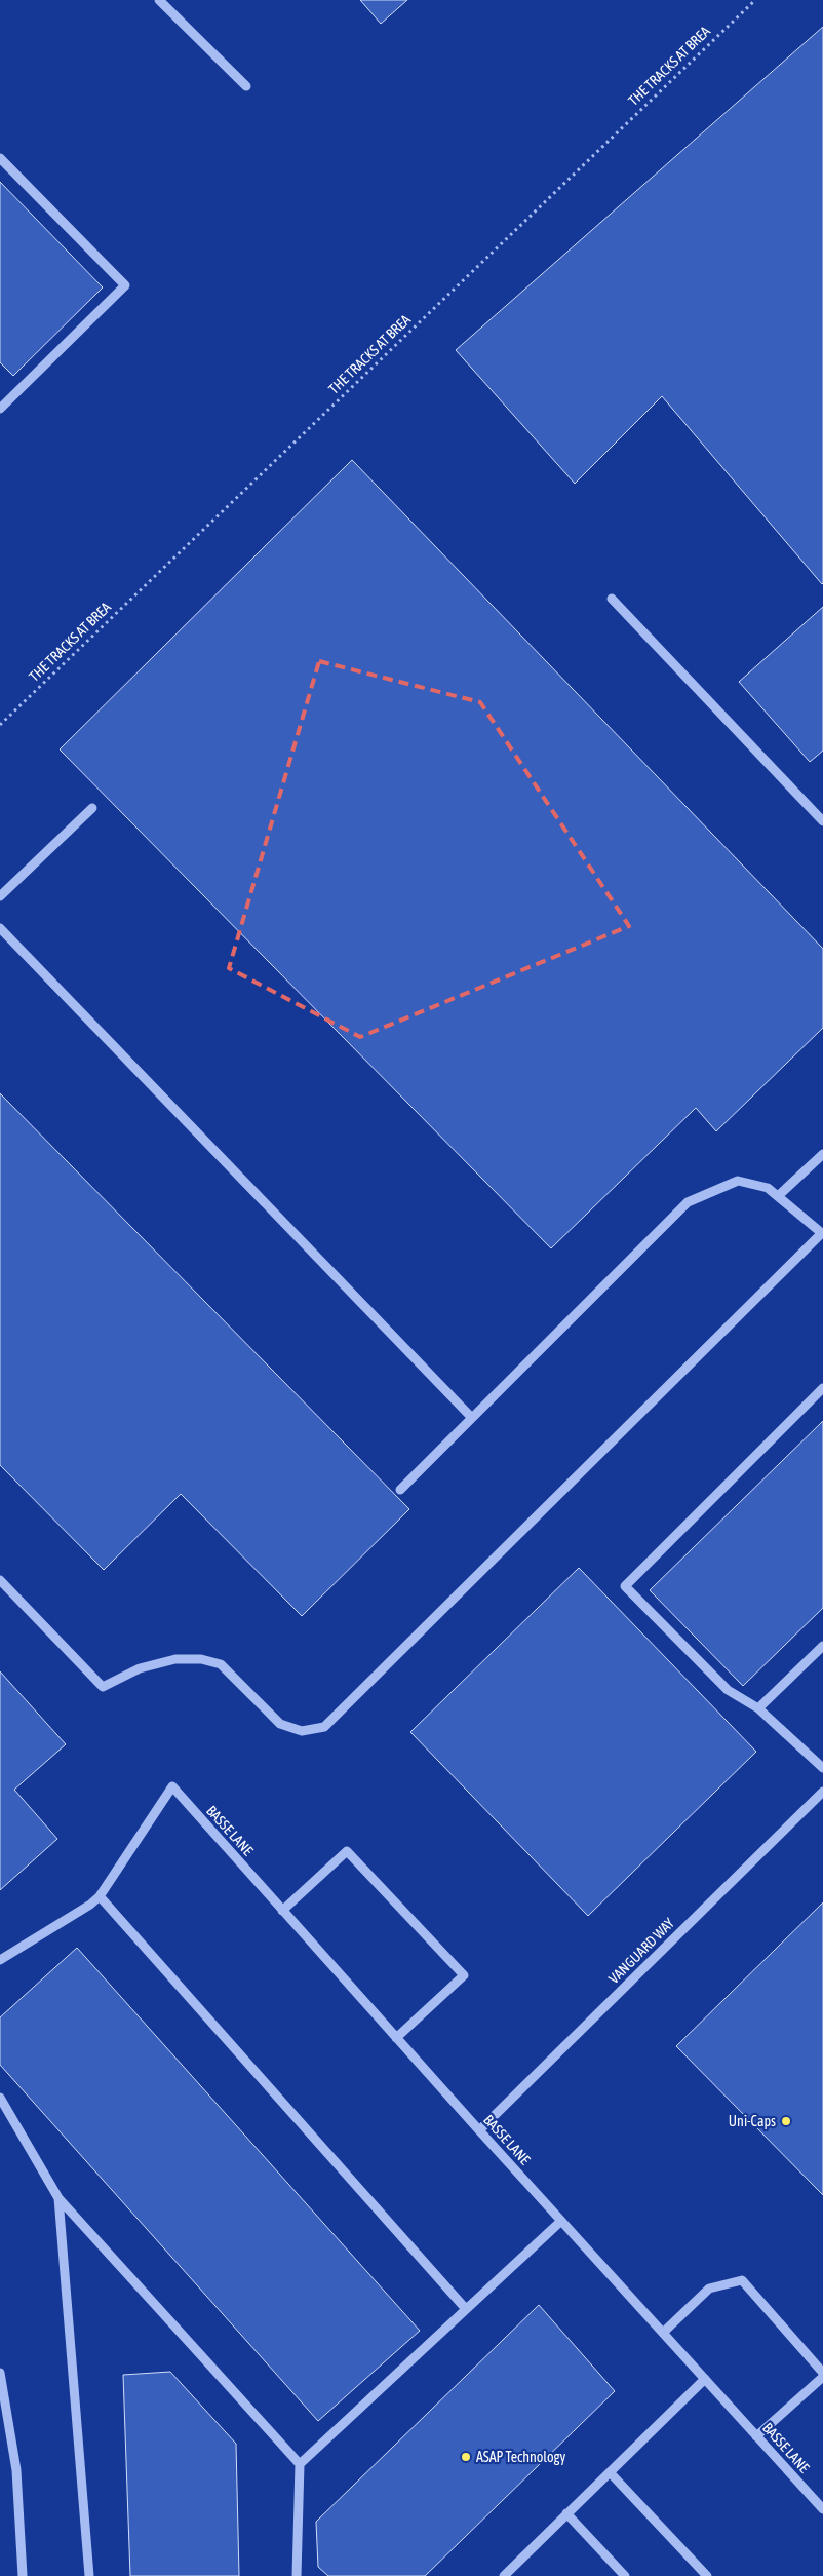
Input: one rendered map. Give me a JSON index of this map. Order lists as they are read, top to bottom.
{
  "streets": {
    "street": ["BASSE LANE", "VANGUARD WAY"],
    "path": ["THE TRACKS AT BREA"]
  },
  "crossings": [
    ["BASSE LANE", "VANGUARD WAY"]
  ],
  "places": ["Uni-Caps", "ASAP Technology"]
}
